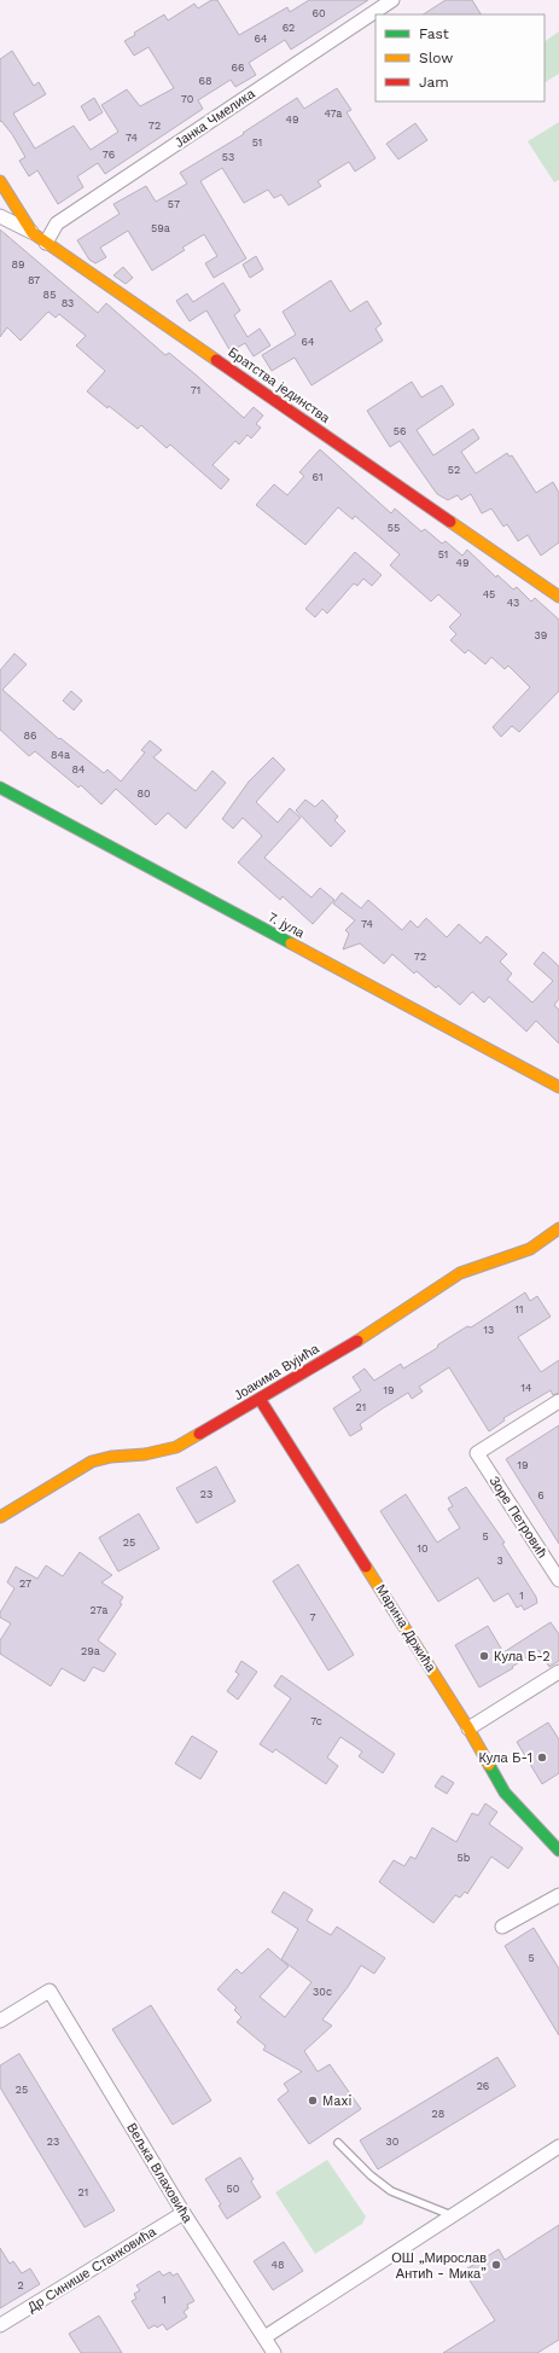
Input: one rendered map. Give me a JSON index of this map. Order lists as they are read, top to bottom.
{
  "streets": {
    "street": [
      "Јанка Чмелика",
      "Братства јединства",
      "7. јула",
      "Јоакима Вујића",
      "Зоре Петровић",
      "Марина Држића",
      "Вељка Влаховића",
      "Др Синише Станковића"
    ]
  },
  "crossings": [
    ["Јанка Чмелика", "Братства јединства"],
    ["Јоакима Вујића", "Марина Држића"],
    ["Вељка Влаховића", "Др Синише Станковића"]
  ],
  "places": [
    "Кула Б-2",
    "Кула Б-1",
    "Maxi",
    "ОШ „Мирослав Антић - Мика”"
  ],
  "house_numbers": [
    "60",
    "62",
    "64",
    "66",
    "68",
    "70",
    "47a",
    "49",
    "72",
    "74",
    "51",
    "76",
    "53",
    "57",
    "59a",
    "89",
    "87",
    "85",
    "83",
    "64",
    "71",
    "56",
    "52",
    "61",
    "55",
    "51",
    "49",
    "45",
    "43",
    "39",
    "86",
    "84a",
    "84",
    "80",
    "74",
    "72",
    "11",
    "13",
    "14",
    "19",
    "21",
    "19",
    "23",
    "6",
    "5",
    "25",
    "10",
    "3",
    "27",
    "1",
    "27a",
    "7",
    "29a",
    "7c",
    "5b",
    "5",
    "30c",
    "26",
    "25",
    "28",
    "23",
    "30",
    "50",
    "21",
    "48",
    "2",
    "1"
  ],
  "legend": ["Fast", "Slow", "Jam"]
}
